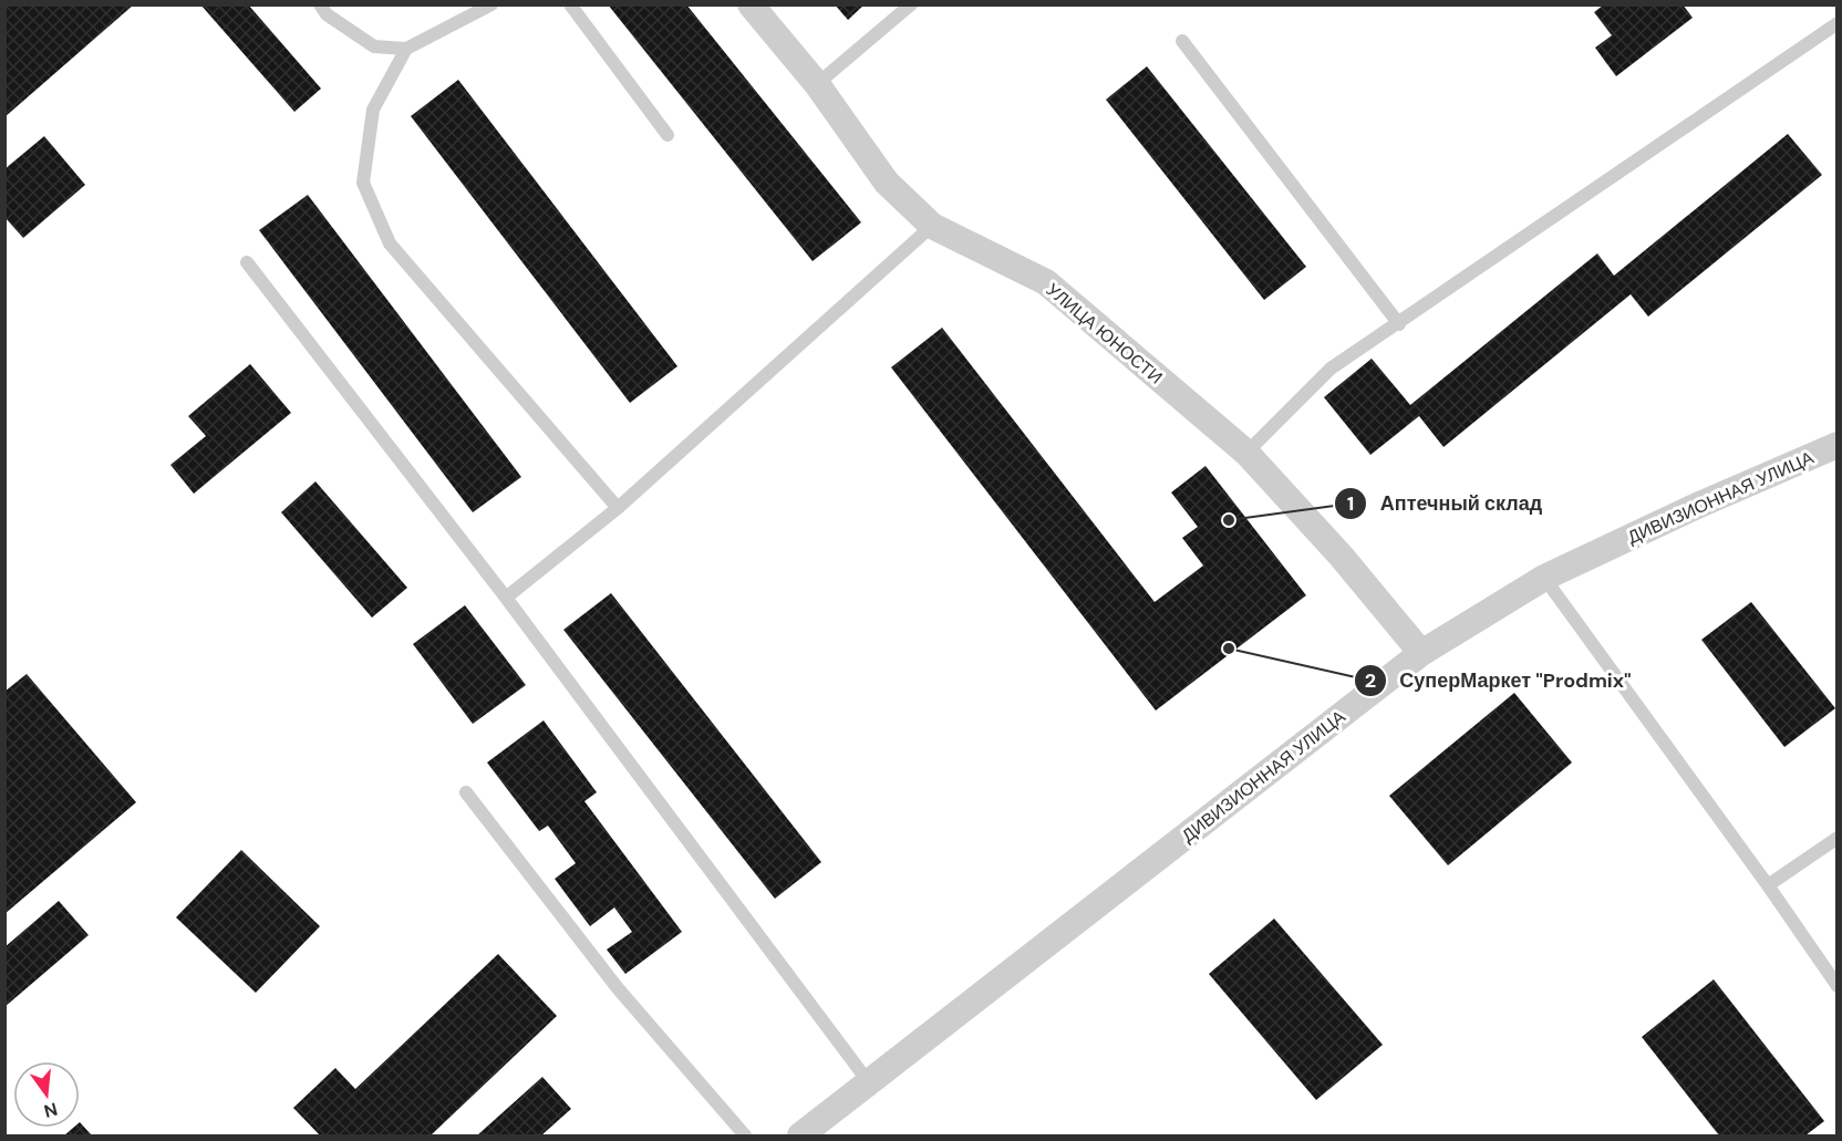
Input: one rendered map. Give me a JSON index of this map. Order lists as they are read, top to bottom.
{
  "streets": {
    "street": ["УЛИЦА ЮНОСТИ", "ДИВИЗИОННАЯ УЛИЦА"]
  },
  "crossings": [
    ["УЛИЦА ЮНОСТИ", "ДИВИЗИОННАЯ УЛИЦА"]
  ],
  "places": ["Аптечный склад", "СуперМаркет \"Prodmix\""],
  "north": "bottom"
}
